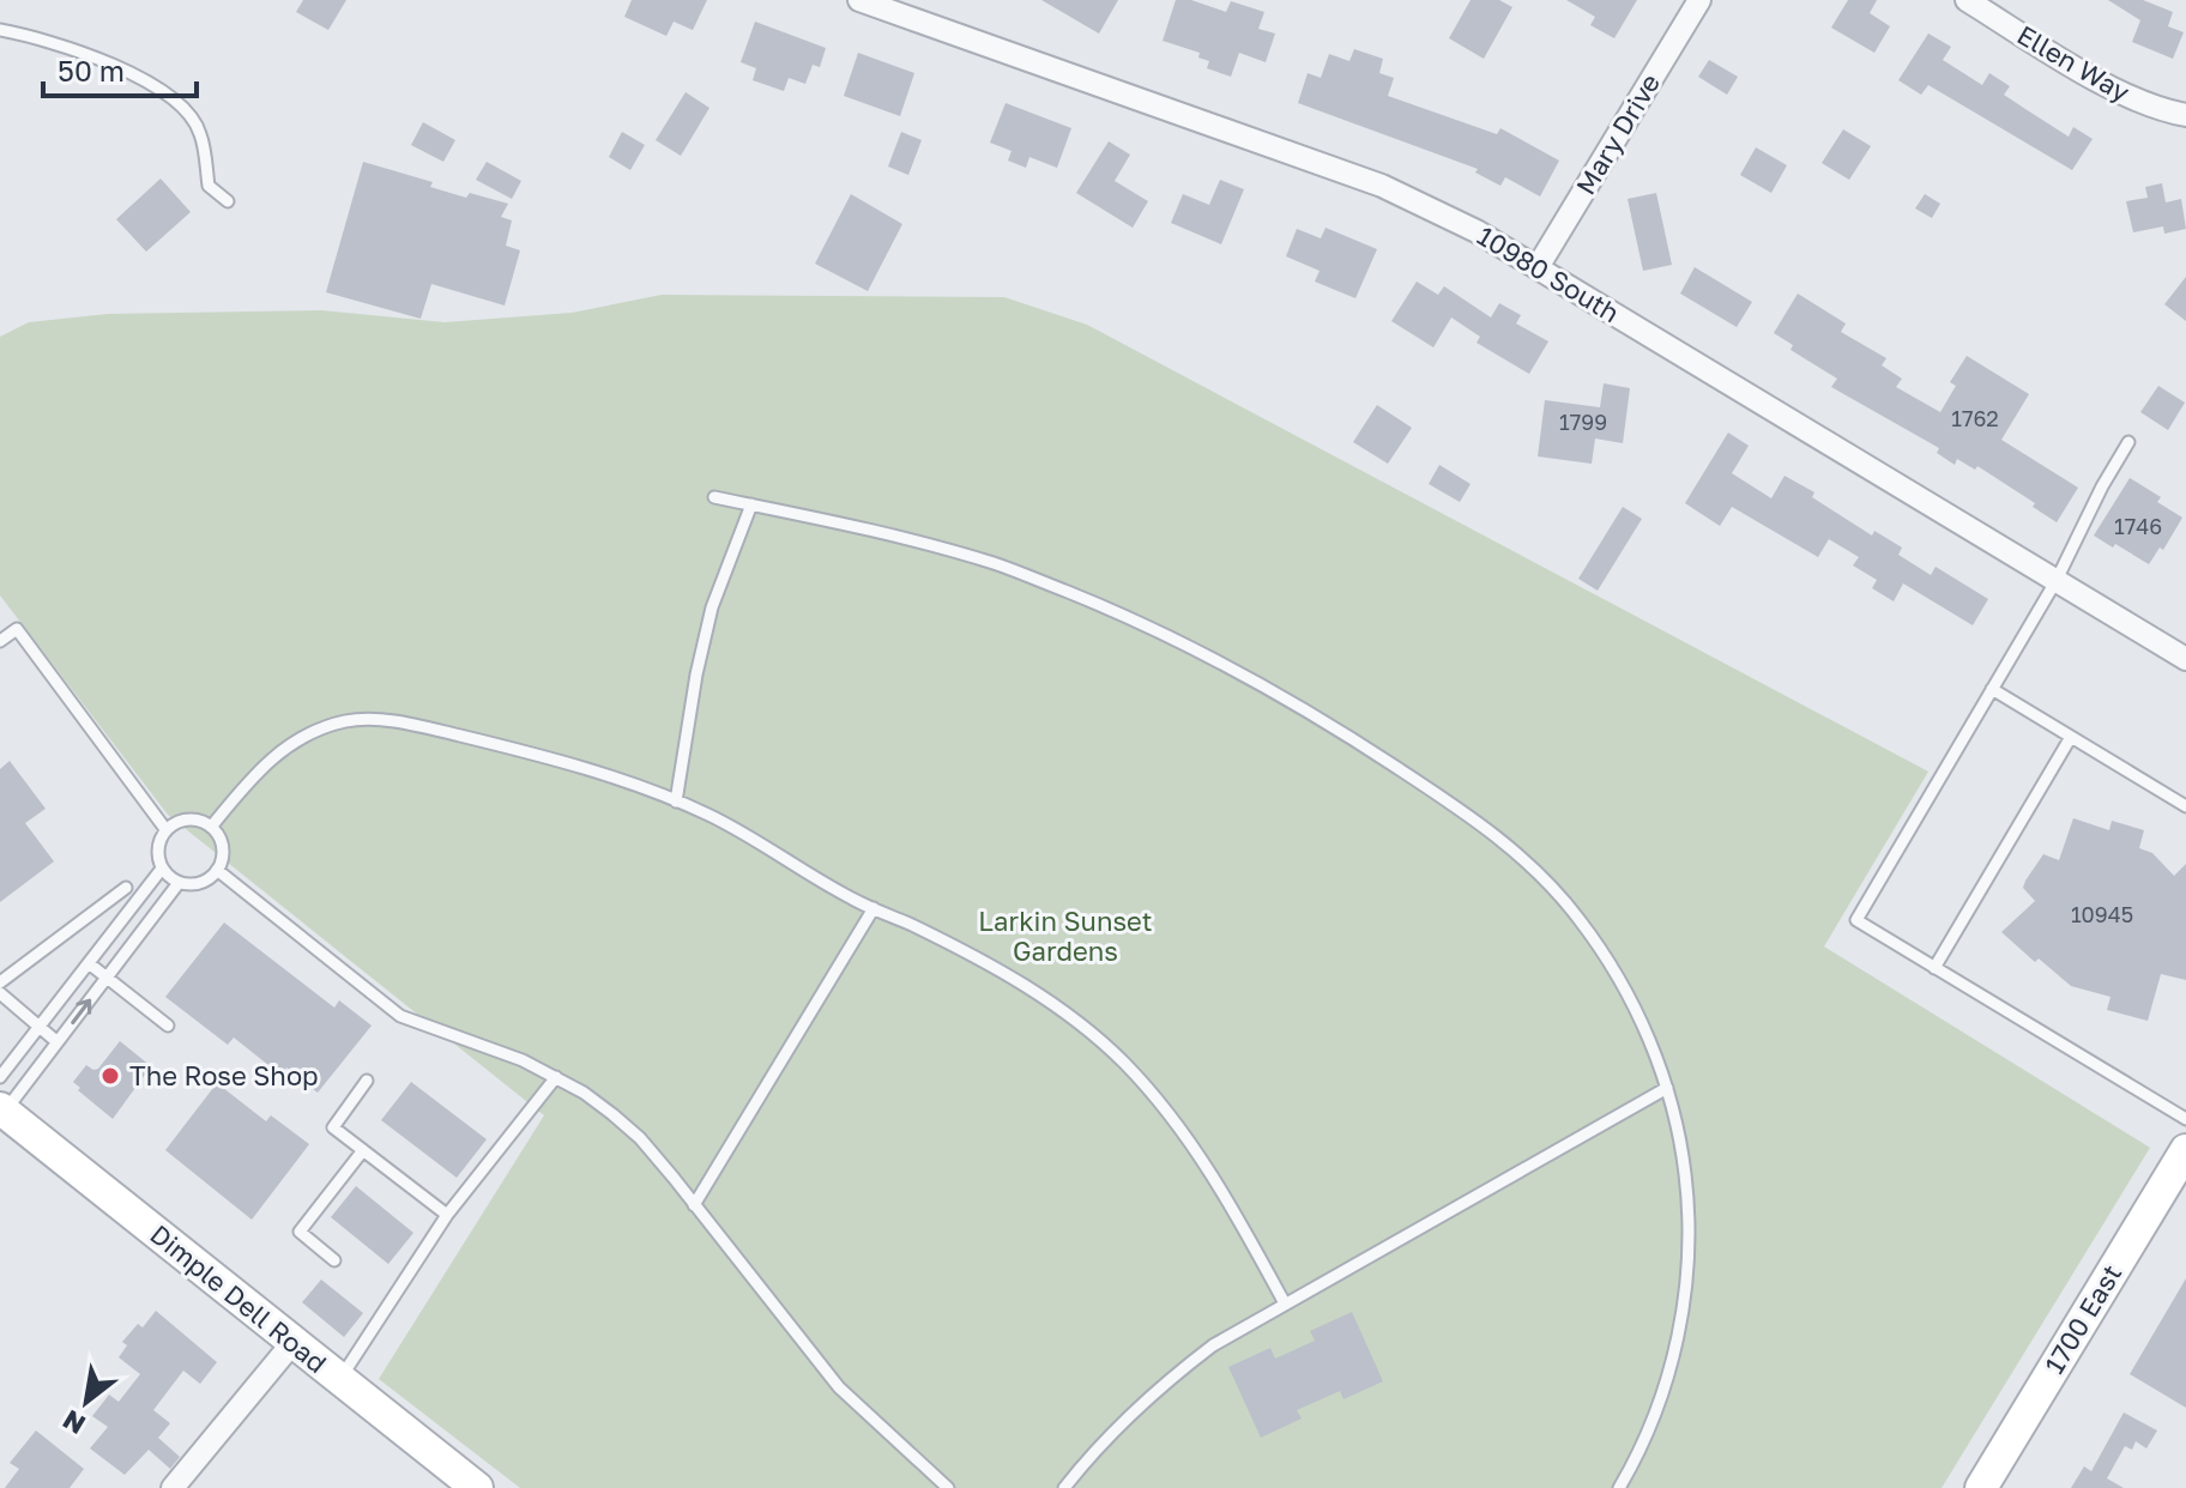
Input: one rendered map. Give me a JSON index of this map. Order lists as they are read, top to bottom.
{
  "streets": {
    "street": [
      "Ellen Way",
      "Mary Drive",
      "10980 South",
      "Dimple Dell Road",
      "1700 East"
    ]
  },
  "crossings": [
    ["Mary Drive", "10980 South"]
  ],
  "parks": ["Larkin Sunset Gardens"],
  "places": ["The Rose Shop"],
  "house_numbers": [
    "1762",
    "1799",
    "1746",
    "10945"
  ],
  "scale_bar": "50 m",
  "north": "bottom left"
}
